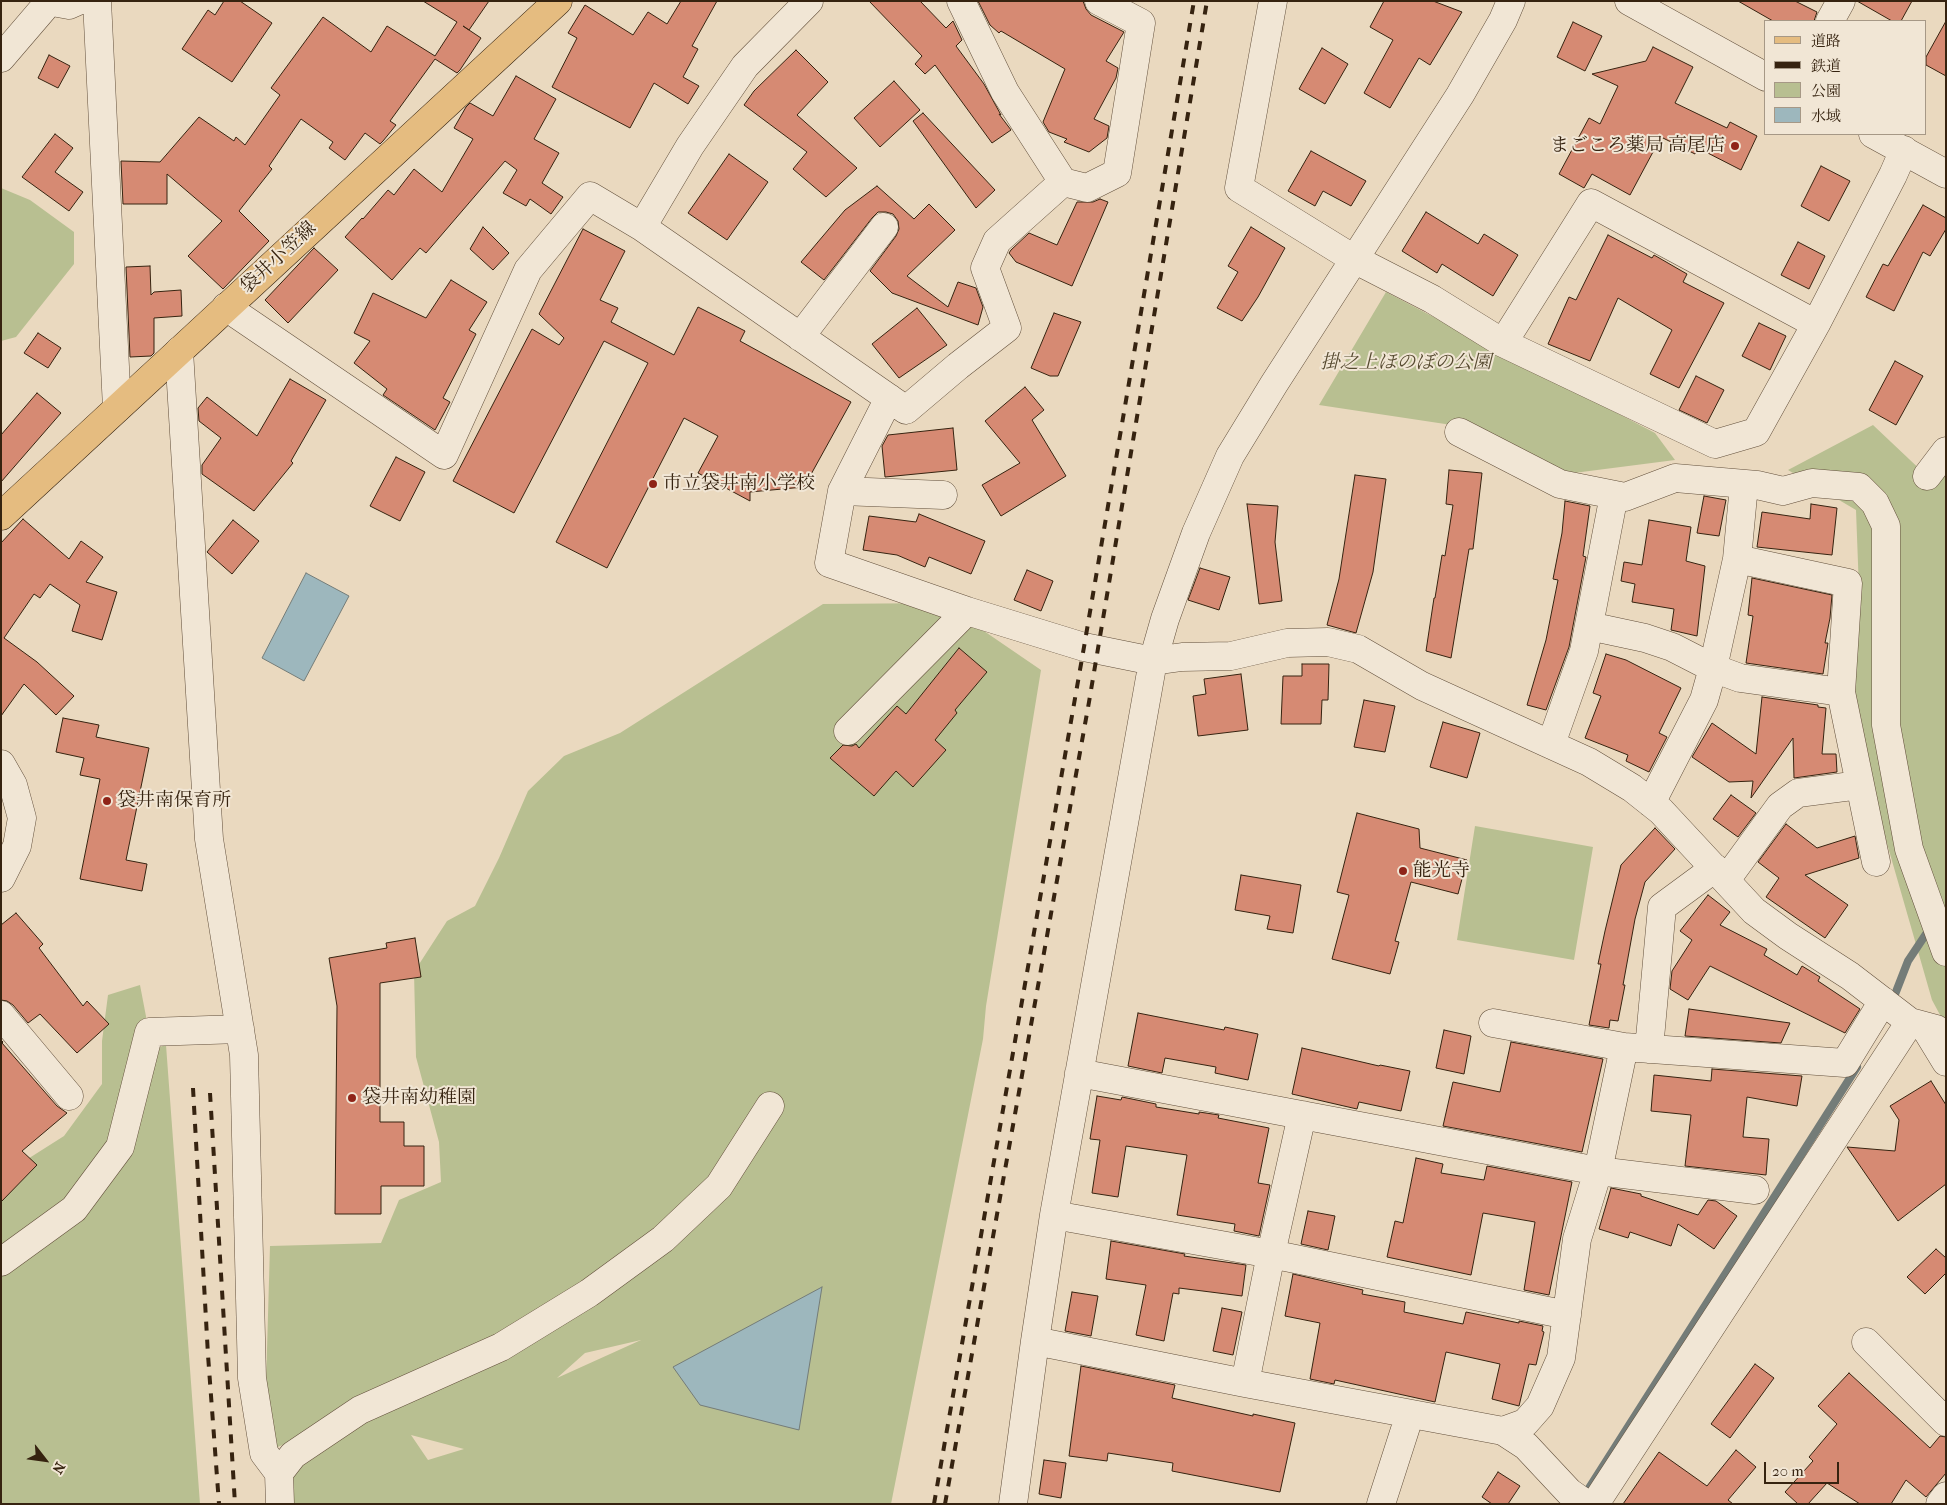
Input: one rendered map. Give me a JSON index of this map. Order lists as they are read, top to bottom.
{
  "streets": {
    "main road": ["袋井小笠線"]
  },
  "parks": ["掛之上ほのぼの公園"],
  "places": [
    "まごころ薬局 高尾店",
    "市立袋井南小学校",
    "袋井南保育所",
    "能光寺",
    "袋井南幼稚園"
  ],
  "legend": [
    "道路",
    "鉄道",
    "公園",
    "水域"
  ],
  "scale_bar": "20 m",
  "north": "bottom right"
}
